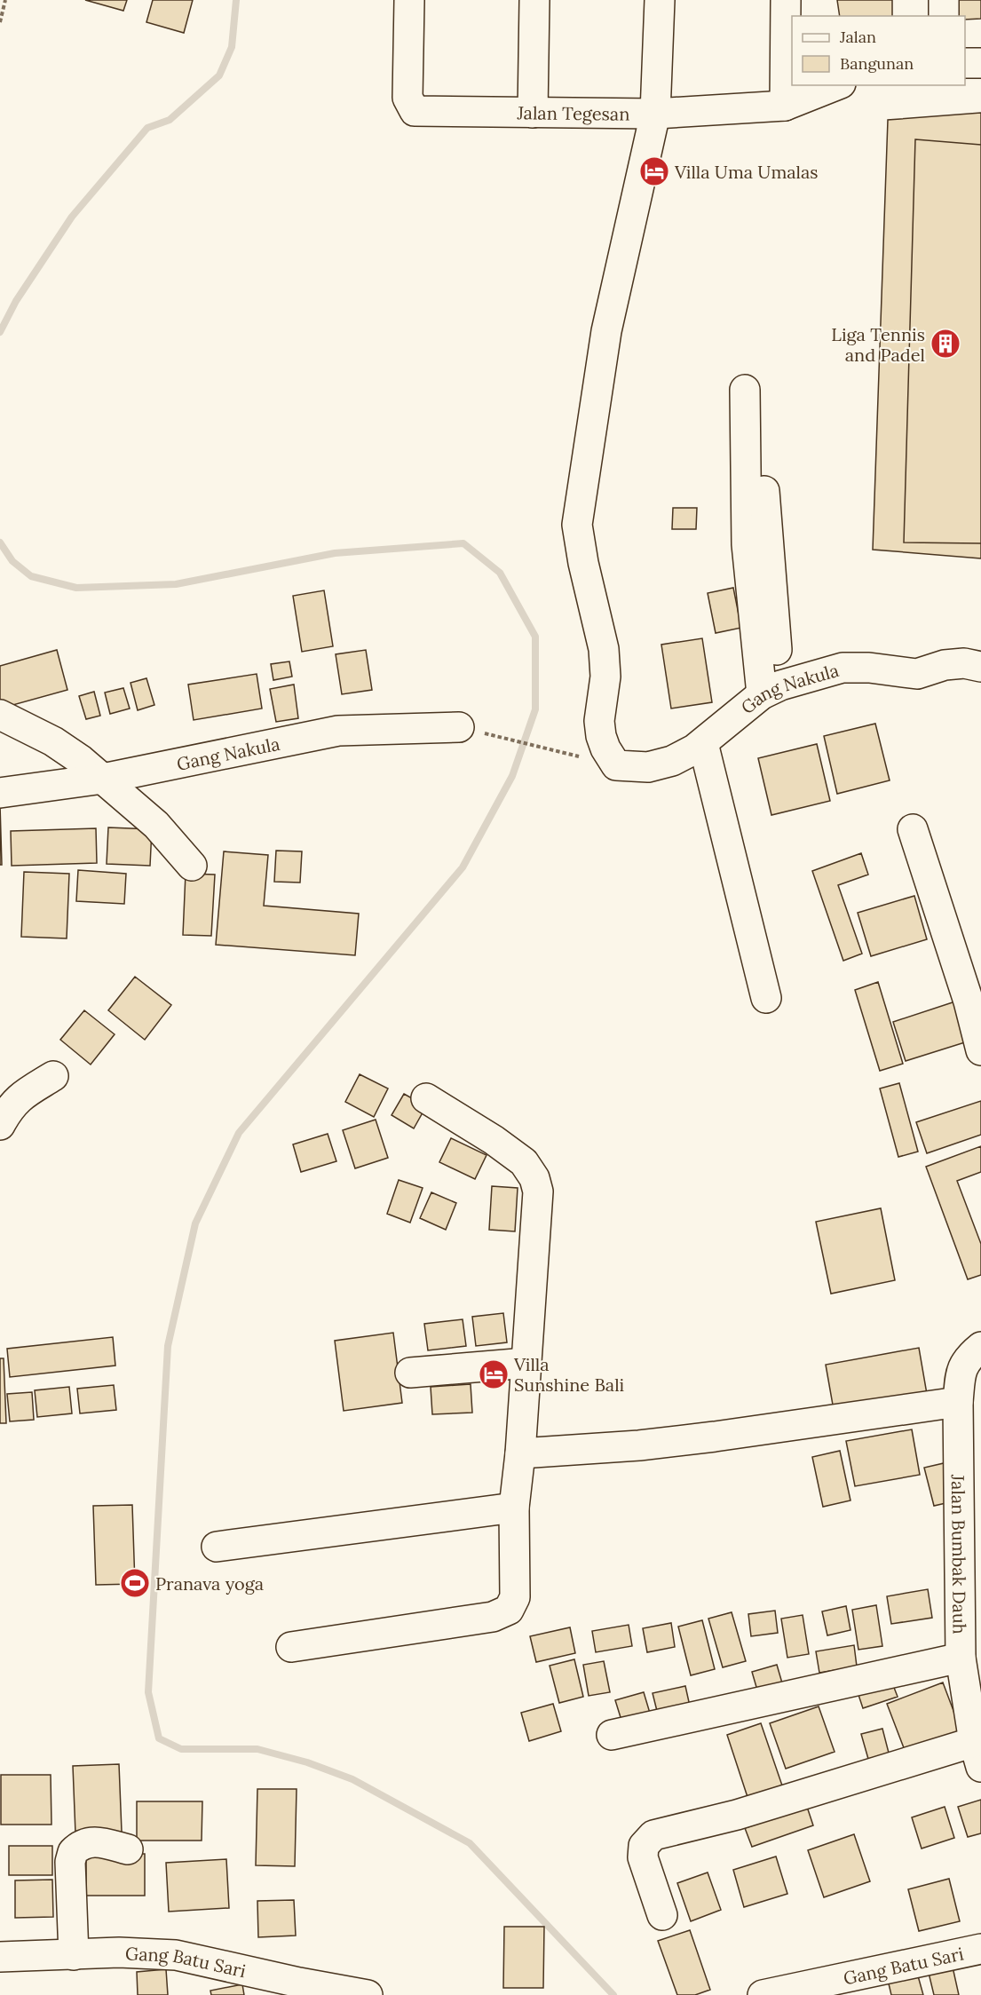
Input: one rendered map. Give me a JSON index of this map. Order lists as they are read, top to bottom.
{
  "streets": {
    "street": [
      "Jalan Tegesan",
      "Gang Nakula",
      "Jalan Bumbak Dauh",
      "Gang Batu Sari"
    ]
  },
  "crossings": [
    ["Jalan Tegesan", "Gang Nakula"]
  ],
  "places": {
    "hotel": ["Villa Uma Umalas", "Villa Sunshine Bali"],
    "building": ["Liga Tennis and Padel"],
    "sports": ["Pranava yoga"]
  },
  "legend": ["Jalan", "Bangunan"]
}
